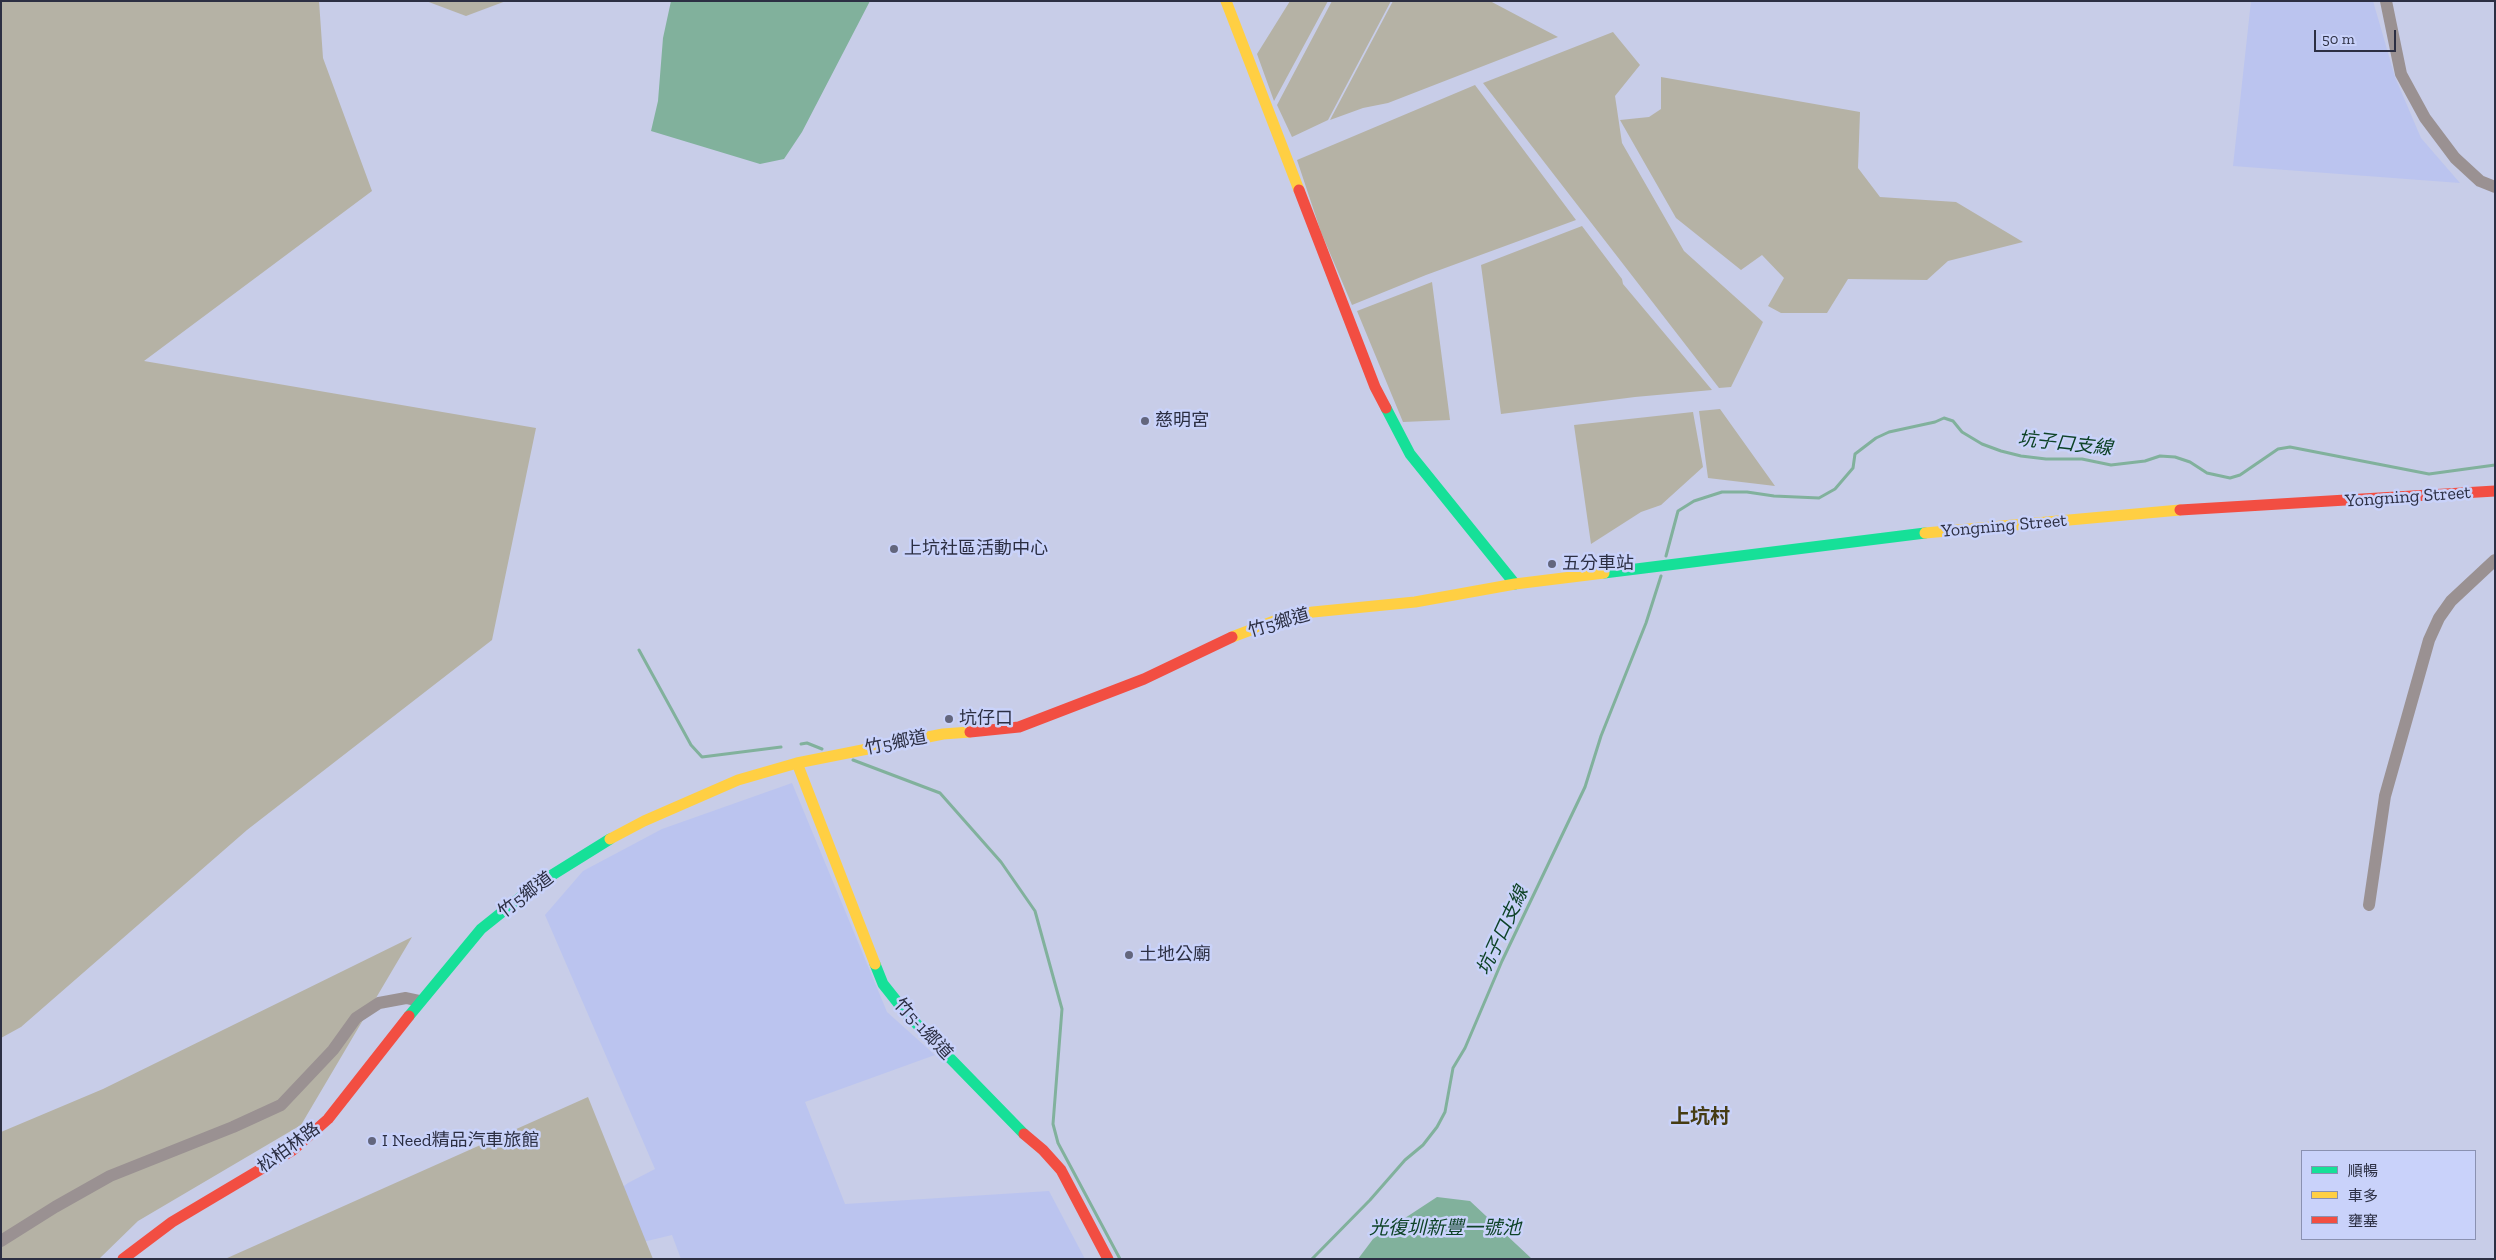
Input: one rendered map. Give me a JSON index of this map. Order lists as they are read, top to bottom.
{
  "streets": {
    "street": [
      "Yongning Street",
      "竹5鄉道",
      "竹5-1鄉道",
      "松柏林路"
    ]
  },
  "crossings": [
    ["Yongning Street", "竹5鄉道"],
    ["竹5鄉道", "竹5-1鄉道"],
    ["竹5鄉道", "松柏林路"]
  ],
  "districts": ["上坑村"],
  "water": ["坑子口支線", "光復圳新豐一號池"],
  "places": [
    "慈明宮",
    "上坑社區活動中心",
    "五分車站",
    "坑仔口",
    "土地公廟",
    "I Need精品汽車旅館"
  ],
  "legend": ["順暢", "車多", "壅塞"],
  "scale_bar": "50 m"
}
